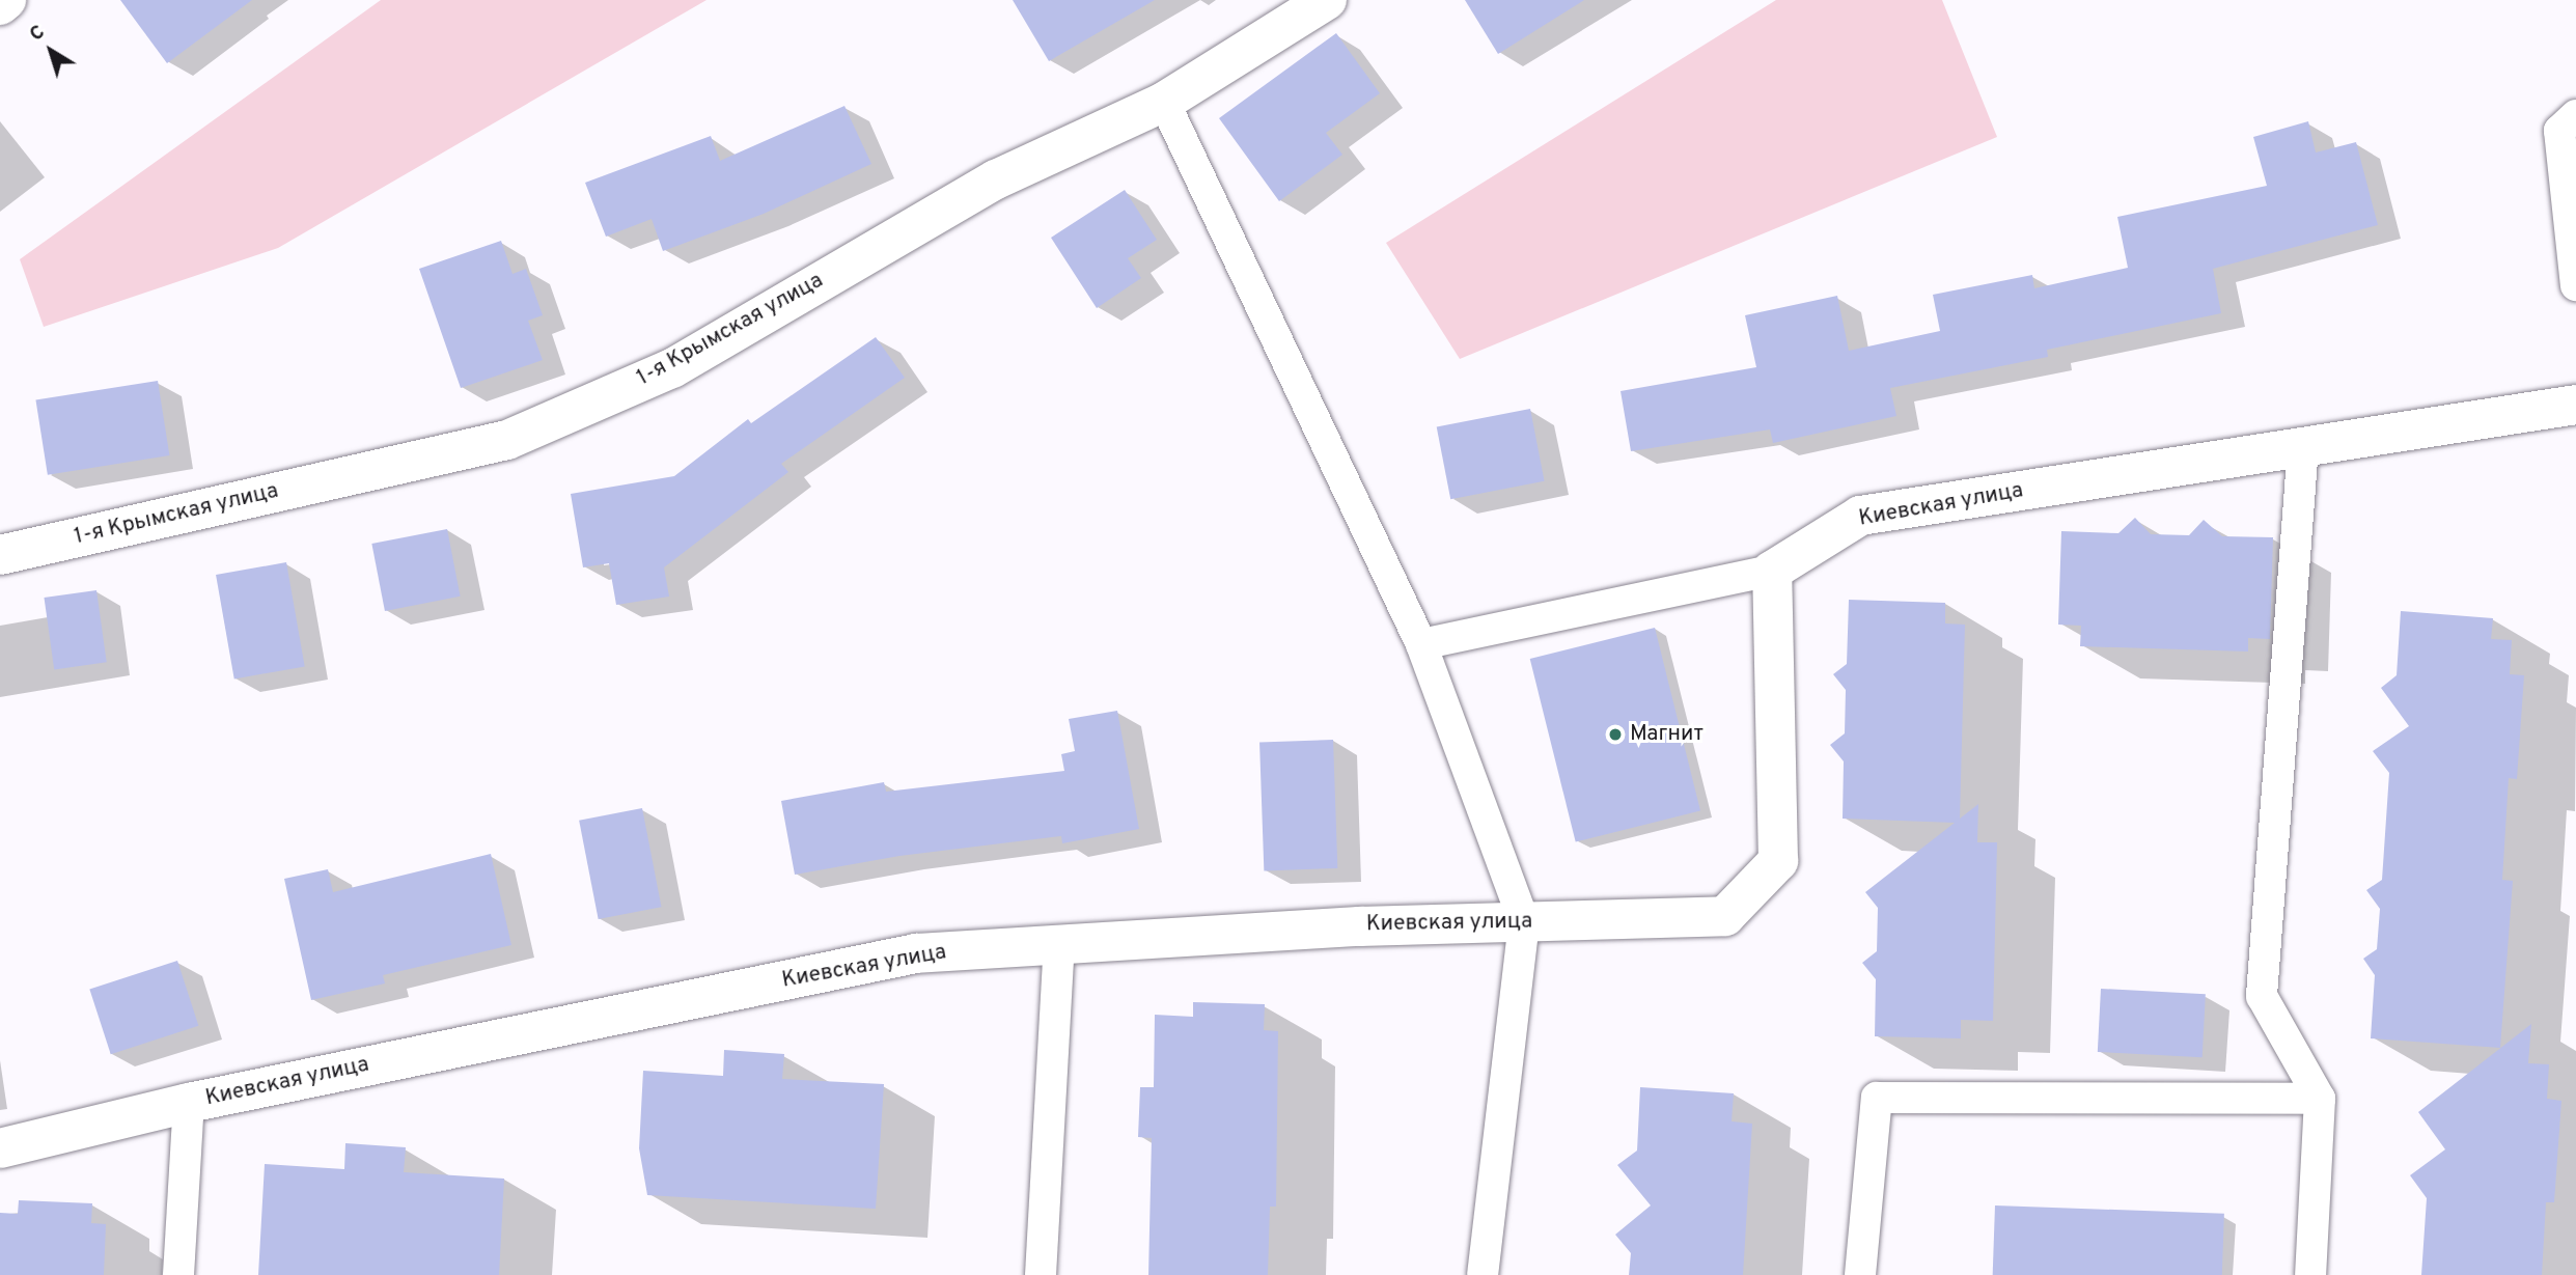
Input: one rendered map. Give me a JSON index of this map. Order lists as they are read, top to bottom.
{
  "streets": {
    "street": ["1-я Крымская улица", "Киевская улица"]
  },
  "places": ["Магнит"],
  "north": "top left"
}
